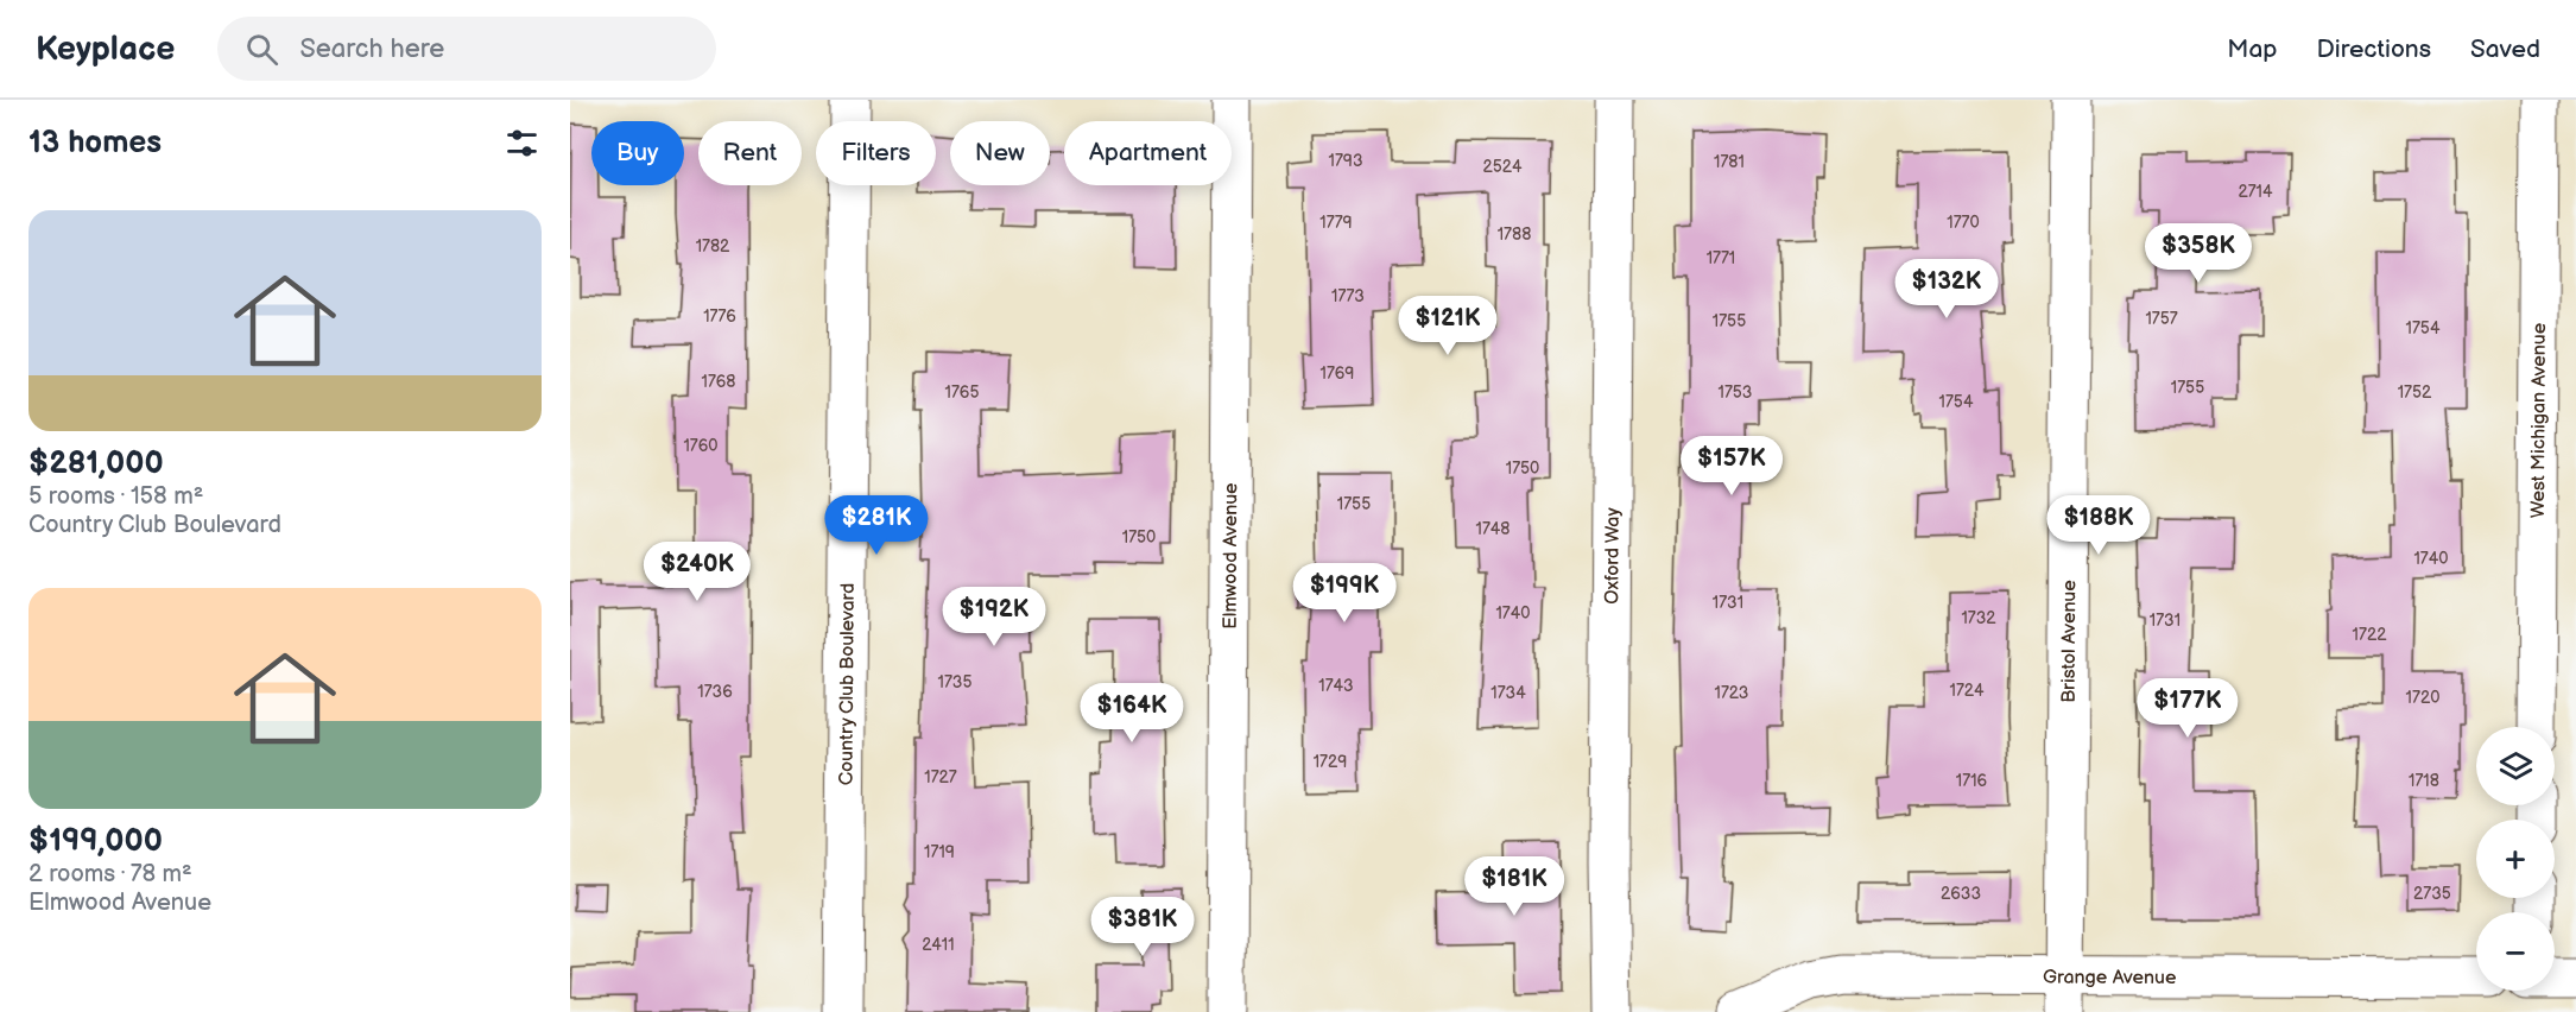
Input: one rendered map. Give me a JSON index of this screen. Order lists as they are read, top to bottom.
{
  "streets": {
    "street": [
      "West Michigan Avenue",
      "Elmwood Avenue",
      "Oxford Way",
      "Bristol Avenue",
      "Country Club Boulevard",
      "Grange Avenue"
    ]
  },
  "crossings": [
    ["Bristol Avenue", "Grange Avenue"]
  ],
  "house_numbers": [
    "1793",
    "1781",
    "2524",
    "2714",
    "1779",
    "1770",
    "1788",
    "1782",
    "1771",
    "1773",
    "1776",
    "1757",
    "1755",
    "1754",
    "1769",
    "1768",
    "1755",
    "1765",
    "1753",
    "1752",
    "1754",
    "1760",
    "1750",
    "1755",
    "1748",
    "1750",
    "1740",
    "1731",
    "1740",
    "1732",
    "1731",
    "1722",
    "1735",
    "1743",
    "1724",
    "1736",
    "1734",
    "1723",
    "1720",
    "1729",
    "1727",
    "1716",
    "1718",
    "1719",
    "2633",
    "2735",
    "2411"
  ],
  "page": {
    "header": "Keyplace",
    "search": "Search here",
    "nav": ["Map", "Directions", "Saved"],
    "heading": "13 homes",
    "chip": [
      "Buy",
      "Rent",
      "Filters",
      "New",
      "Apartment"
    ],
    "list": [
      {
        "name": "$281,000",
        "note": "5 rooms · 158 m² · Country Club Boulevard"
      },
      {
        "name": "$199,000",
        "note": "2 rooms · 78 m² · Elmwood Avenue"
      }
    ],
    "price": [
      "$358K",
      "$132K",
      "$121K",
      "$157K",
      "$281K",
      "$188K",
      "$240K",
      "$199K",
      "$192K",
      "$177K",
      "$164K",
      "$181K",
      "$381K"
    ],
    "map_buttons": ["+", "−"]
  }
}
